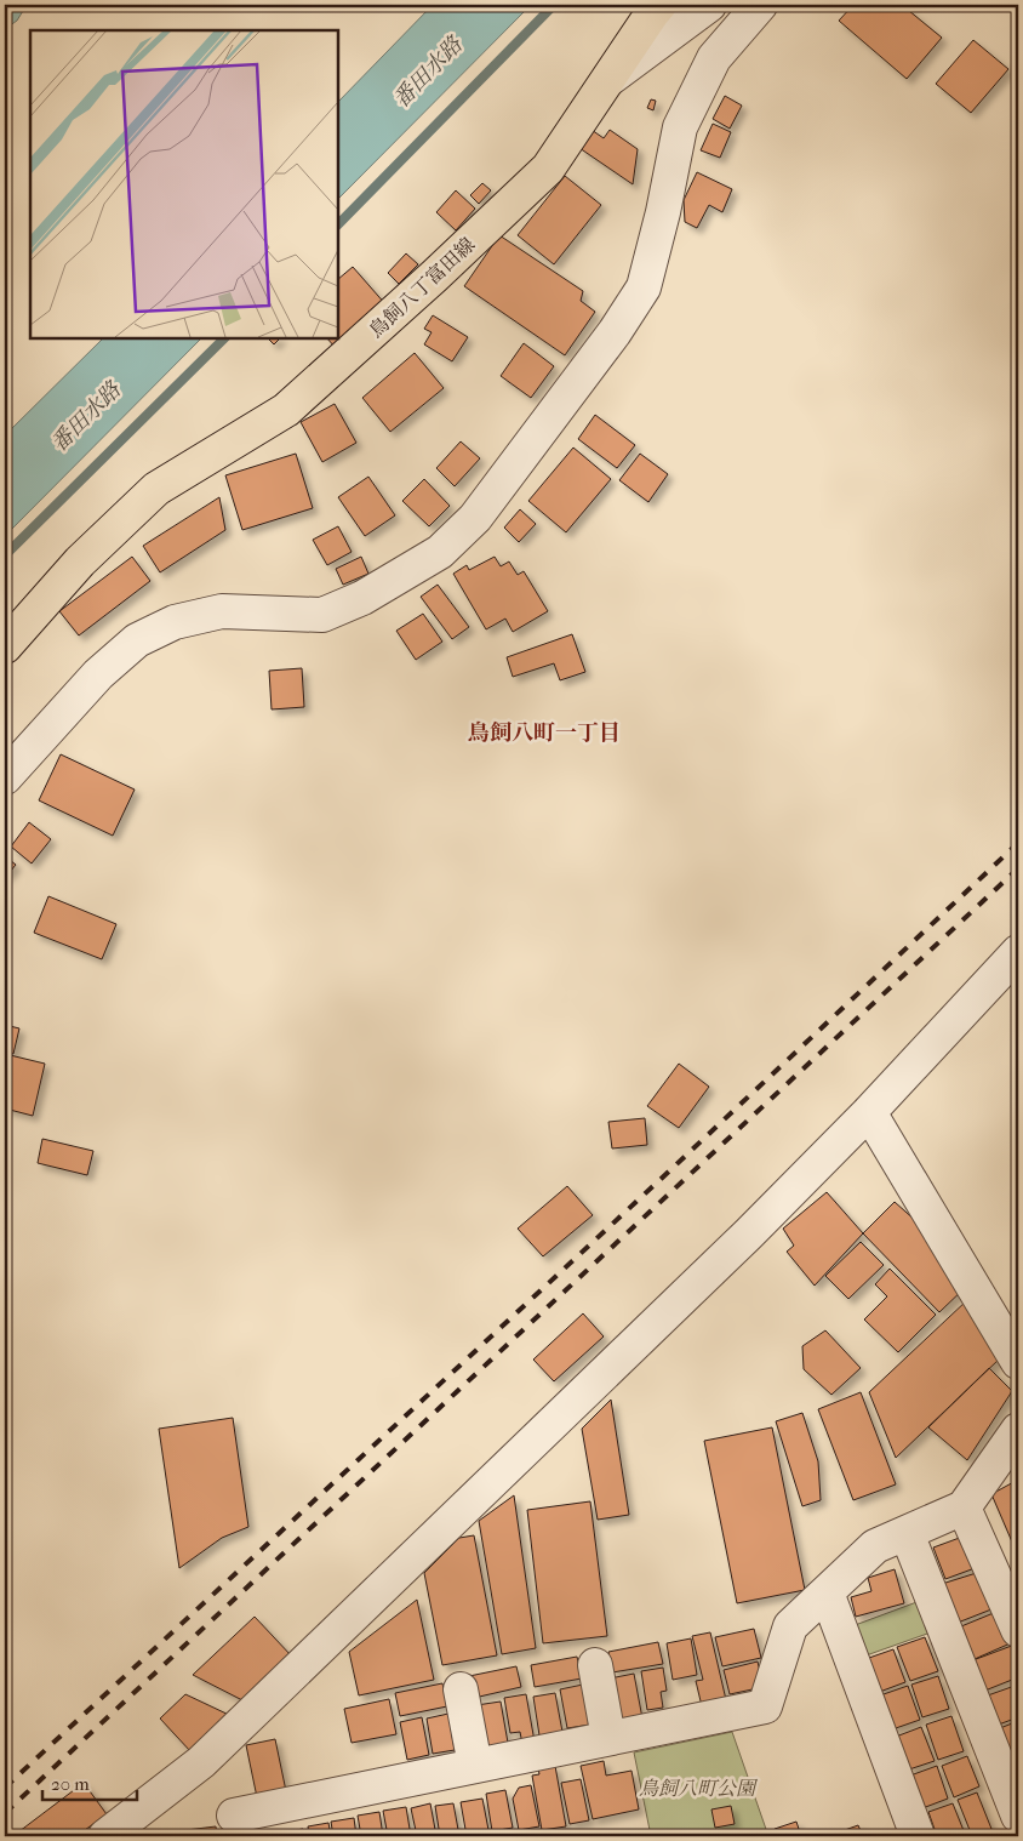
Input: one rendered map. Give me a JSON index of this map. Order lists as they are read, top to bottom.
{
  "streets": {
    "main road": ["鳥飼八丁富田線"]
  },
  "districts": ["鳥飼八町一丁目"],
  "water": ["番田水路"],
  "parks": ["鳥飼八町公園"],
  "scale_bar": "20 m"
}
